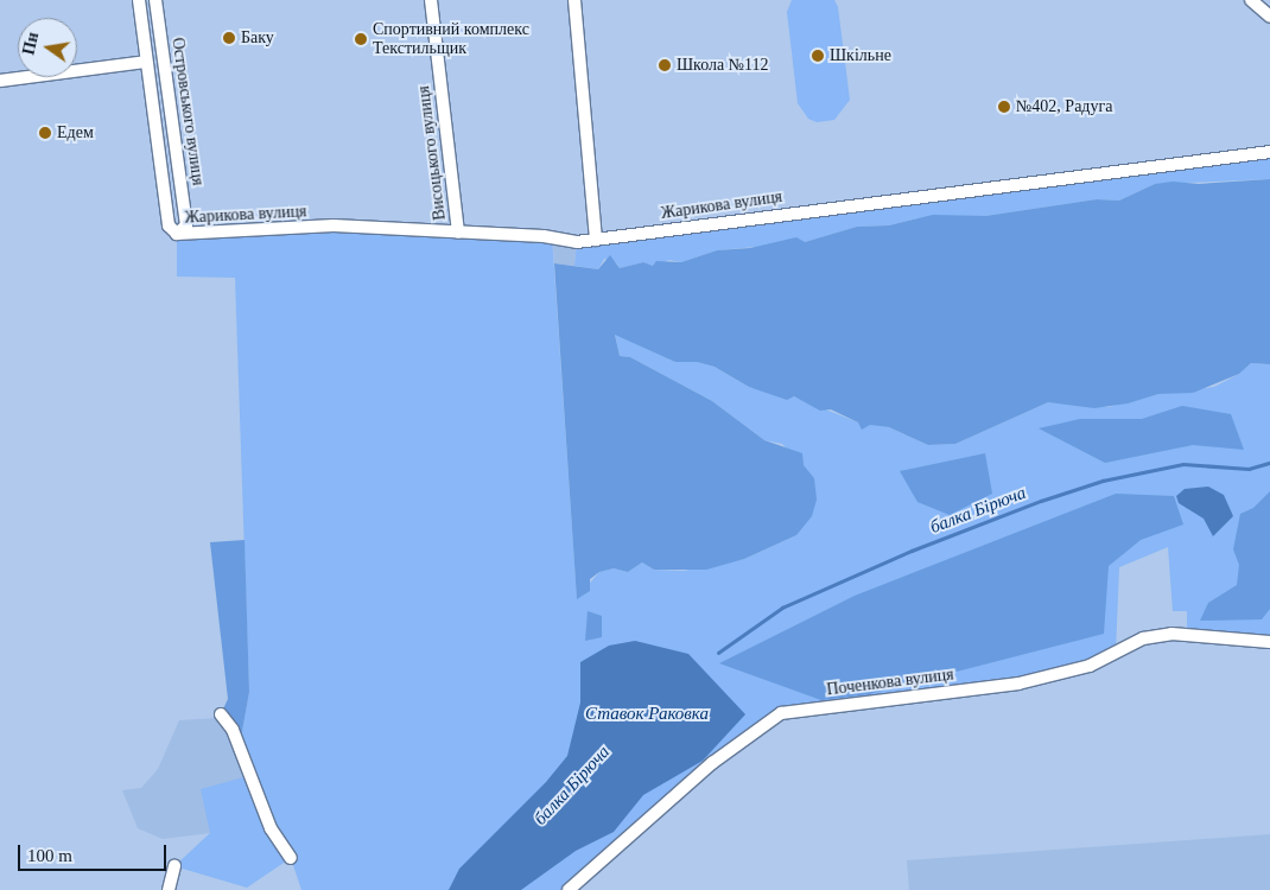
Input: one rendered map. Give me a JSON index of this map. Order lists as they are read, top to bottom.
{
  "streets": {
    "street": [
      "Островського вулиця",
      "Висоцького вулиця",
      "Жарикова вулиця",
      "Поченкова вулиця"
    ]
  },
  "crossings": [
    ["Островського вулиця", "Жарикова вулиця"],
    ["Висоцького вулиця", "Жарикова вулиця"]
  ],
  "water": ["балка Бірюча", "Ставок Раковка"],
  "places": [
    "Баку",
    "Спортивний комплекс Текстильщик",
    "Шкільне",
    "Школа №112",
    "№402, Радуга",
    "Едем"
  ],
  "scale_bar": "100 m",
  "north": "left"
}
